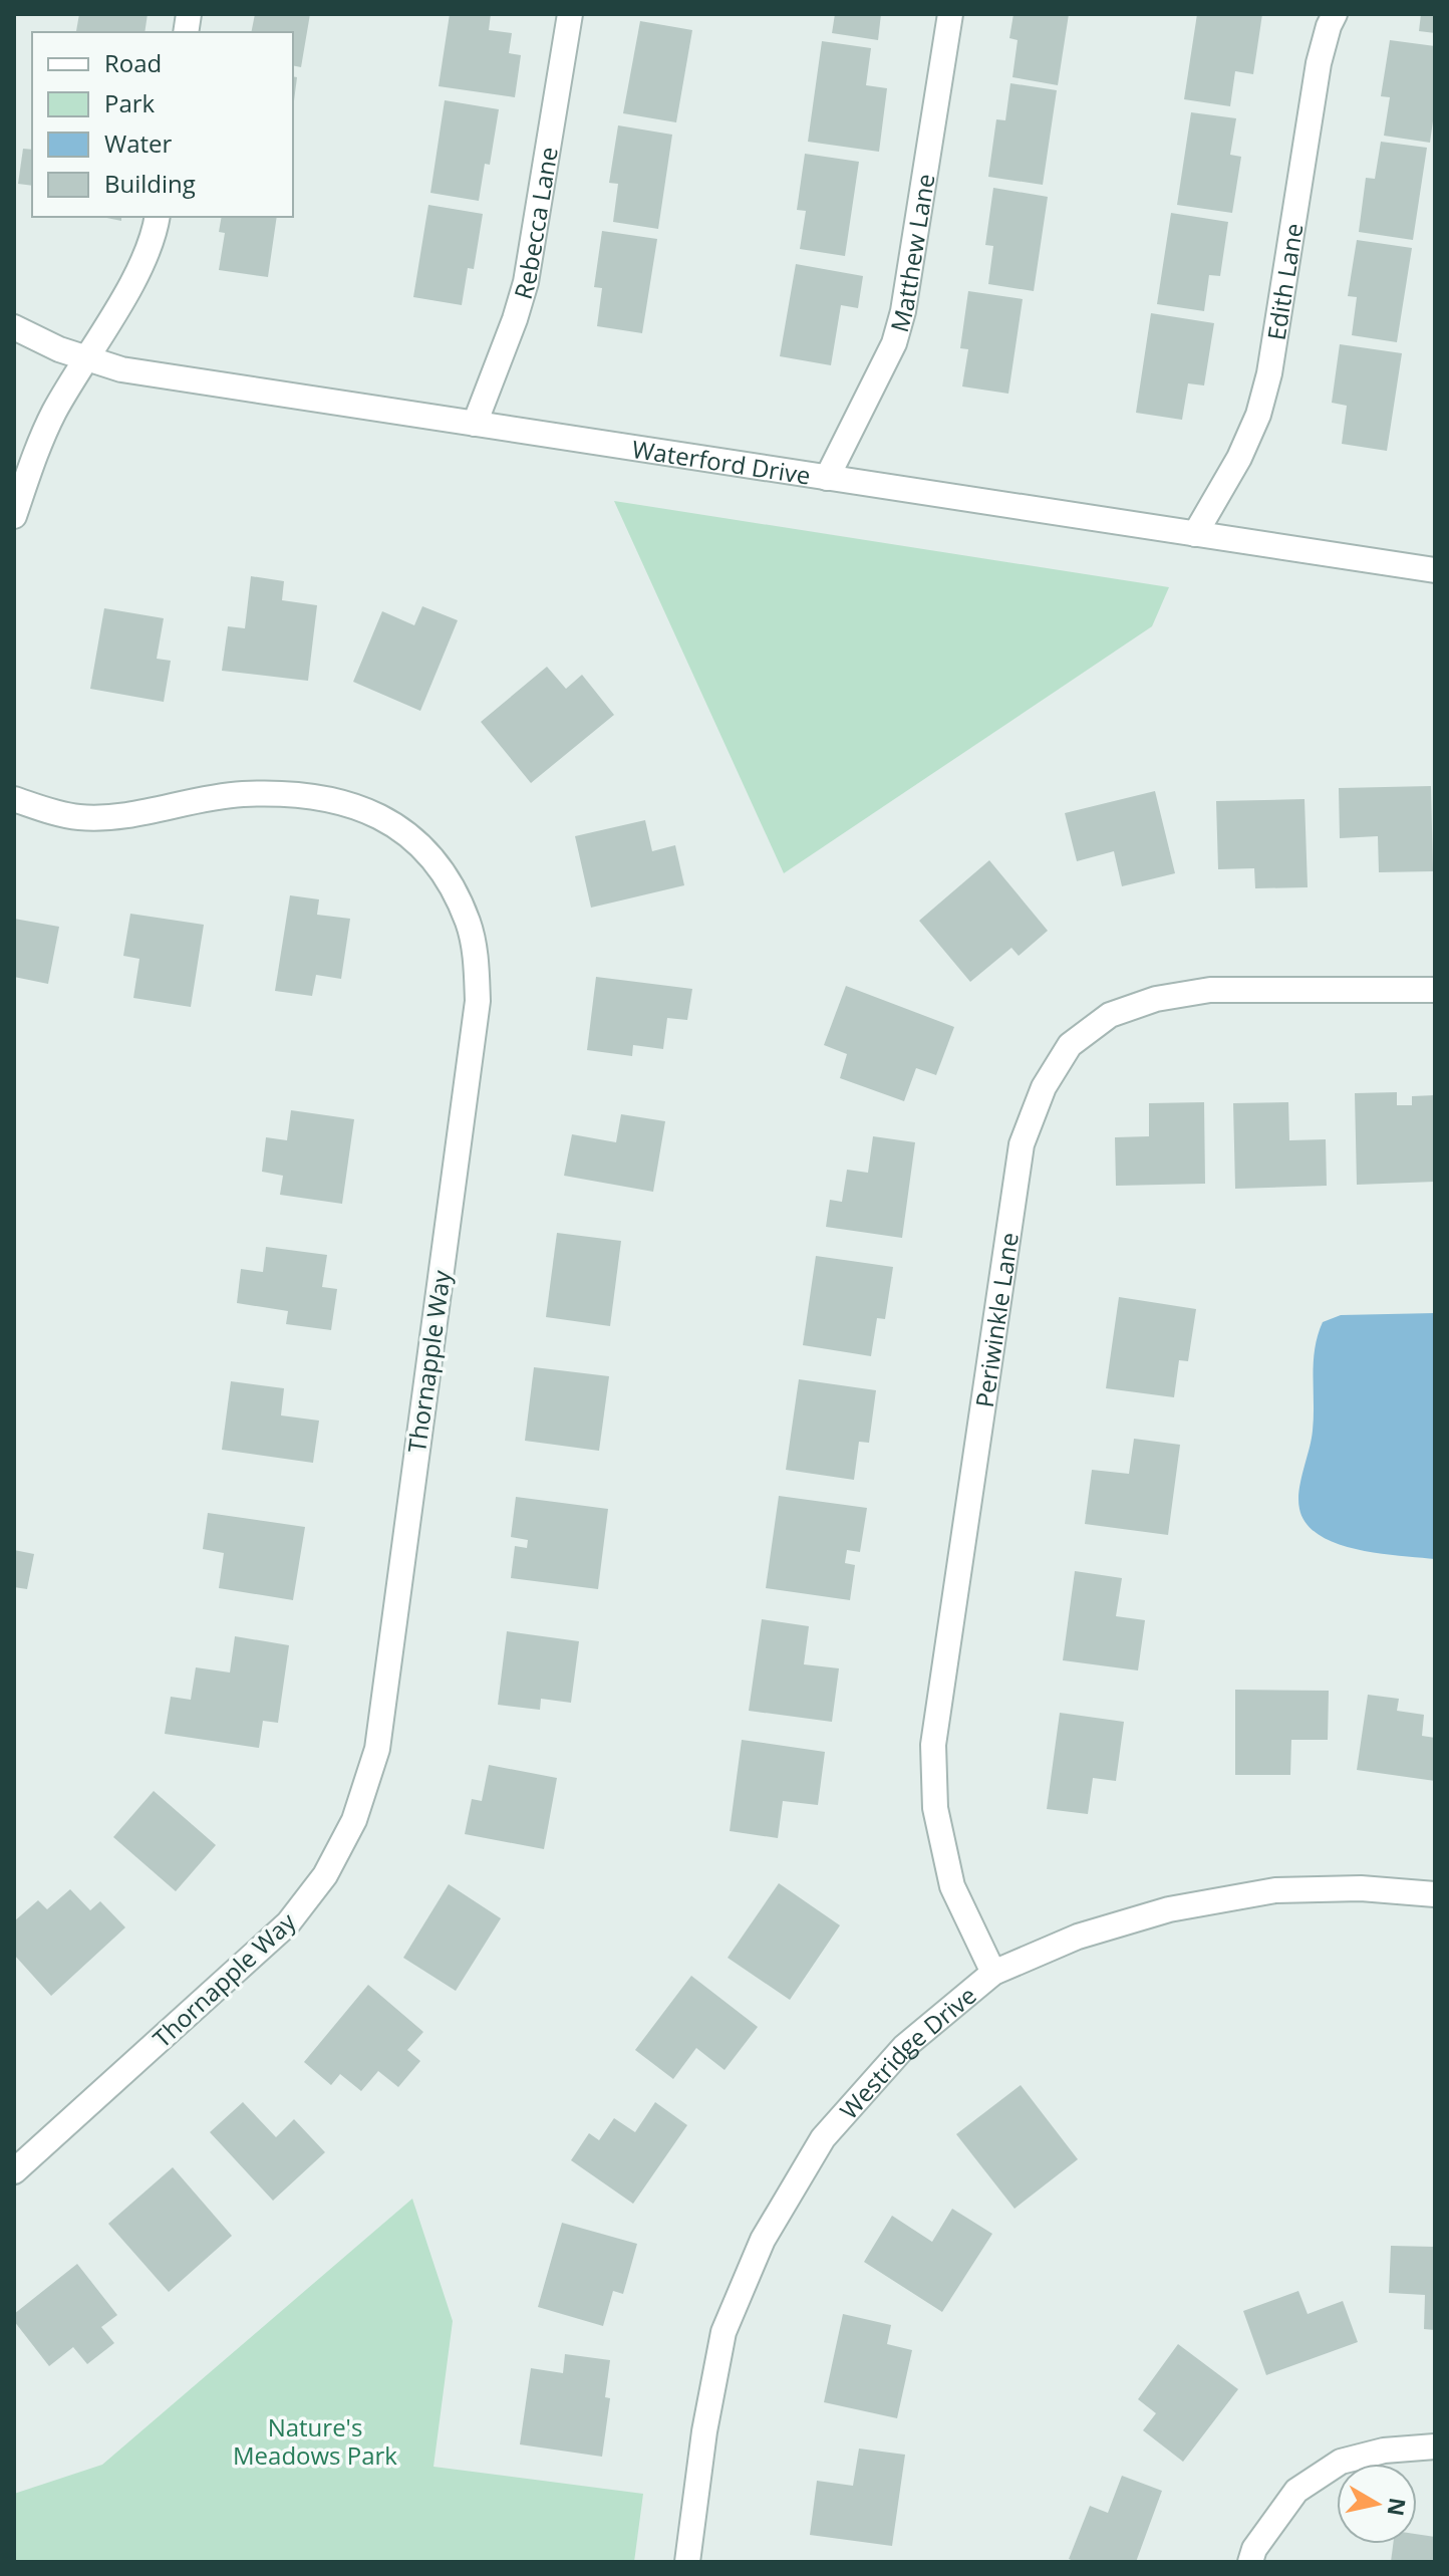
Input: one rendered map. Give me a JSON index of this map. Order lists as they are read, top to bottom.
{
  "streets": {
    "street": [
      "Rebecca Lane",
      "Matthew Lane",
      "Edith Lane",
      "Waterford Drive",
      "Periwinkle Lane",
      "Thornapple Way",
      "Westridge Drive"
    ]
  },
  "crossings": [
    ["Rebecca Lane", "Waterford Drive"],
    ["Matthew Lane", "Waterford Drive"],
    ["Edith Lane", "Waterford Drive"],
    ["Periwinkle Lane", "Westridge Drive"]
  ],
  "parks": ["Nature's Meadows Park"],
  "legend": [
    "Road",
    "Park",
    "Water",
    "Building"
  ],
  "north": "right"
}
